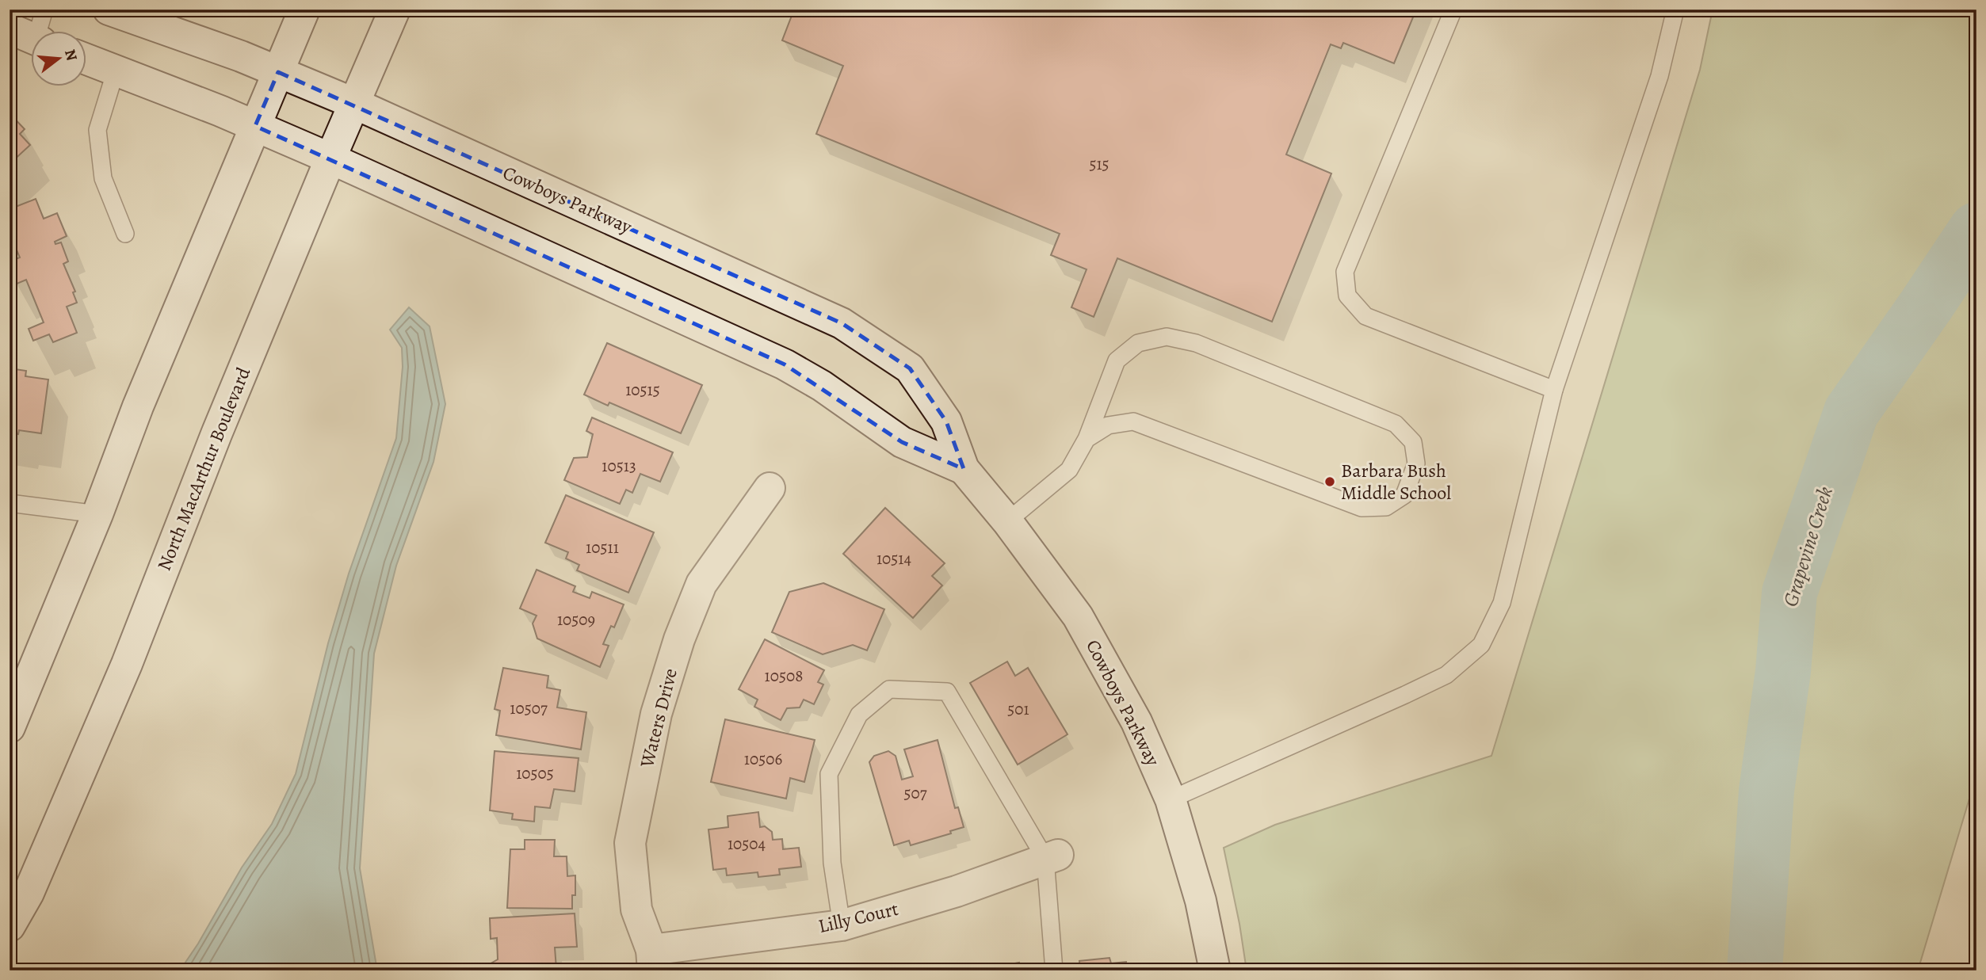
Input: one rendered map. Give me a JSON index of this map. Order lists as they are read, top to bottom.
{
  "streets": {
    "street": [
      "Cowboys Parkway",
      "North MacArthur Boulevard",
      "Waters Drive",
      "Lilly Court"
    ]
  },
  "crossings": [
    ["Cowboys Parkway", "North MacArthur Boulevard"],
    ["Waters Drive", "Lilly Court"]
  ],
  "water": ["Grapevine Creek"],
  "places": ["Barbara Bush Middle School"],
  "house_numbers": [
    "515",
    "10515",
    "10513",
    "10511",
    "10514",
    "10509",
    "10508",
    "10507",
    "501",
    "10506",
    "10505",
    "507",
    "10504"
  ],
  "north": "right"
}
